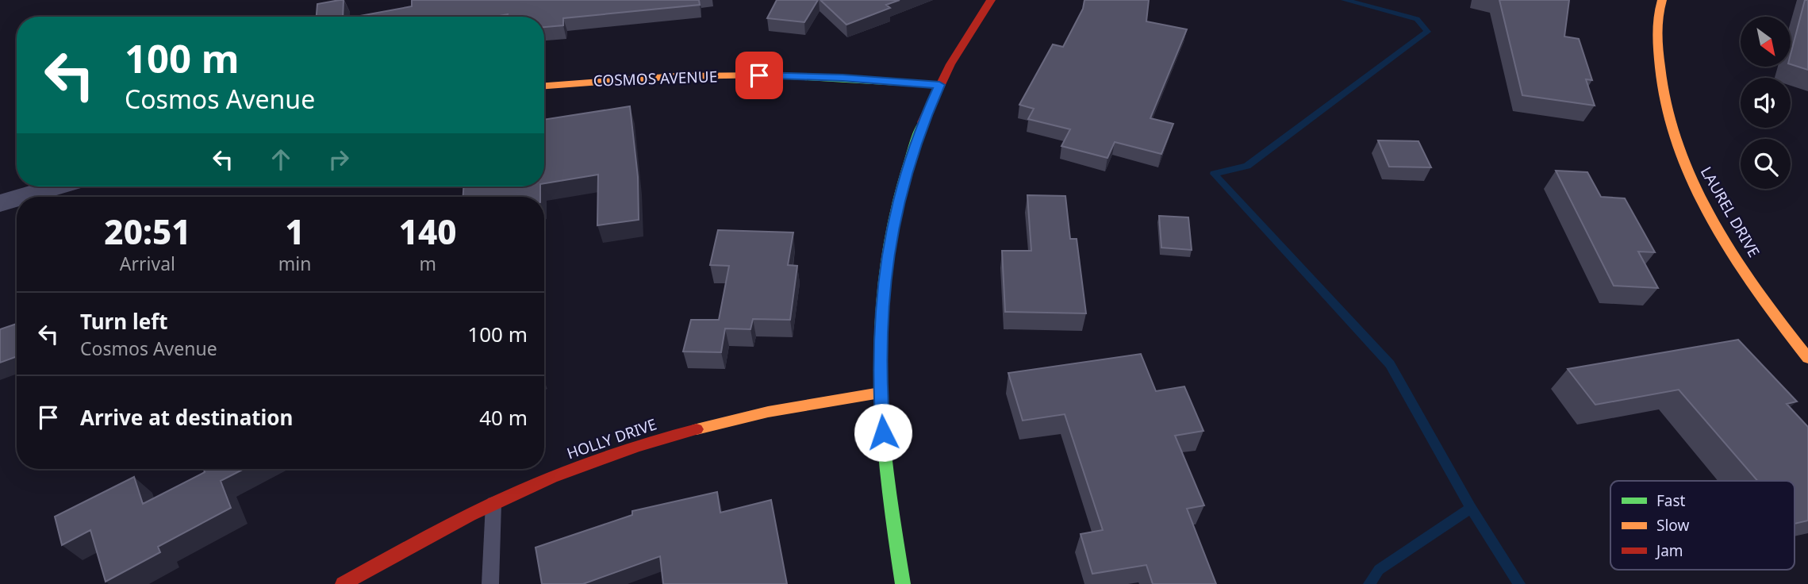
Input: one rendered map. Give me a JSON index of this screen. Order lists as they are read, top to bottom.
{
  "streets": {
    "street": ["COSMOS AVENUE", "LAUREL DRIVE", "HOLLY DRIVE"]
  },
  "legend": ["Fast", "Slow", "Jam"],
  "north": "bottom right",
  "page": {
    "turn": ["100 m", "Cosmos Avenue"],
    "eta": [
      "20:51",
      "Arrival",
      "1",
      "min",
      "140",
      "m"
    ],
    "list": [
      {
        "name": "Turn left",
        "note": "Cosmos Avenue",
        "value": "100 m"
      },
      {
        "name": "Arrive at destination",
        "value": "40 m"
      }
    ]
  }
}
